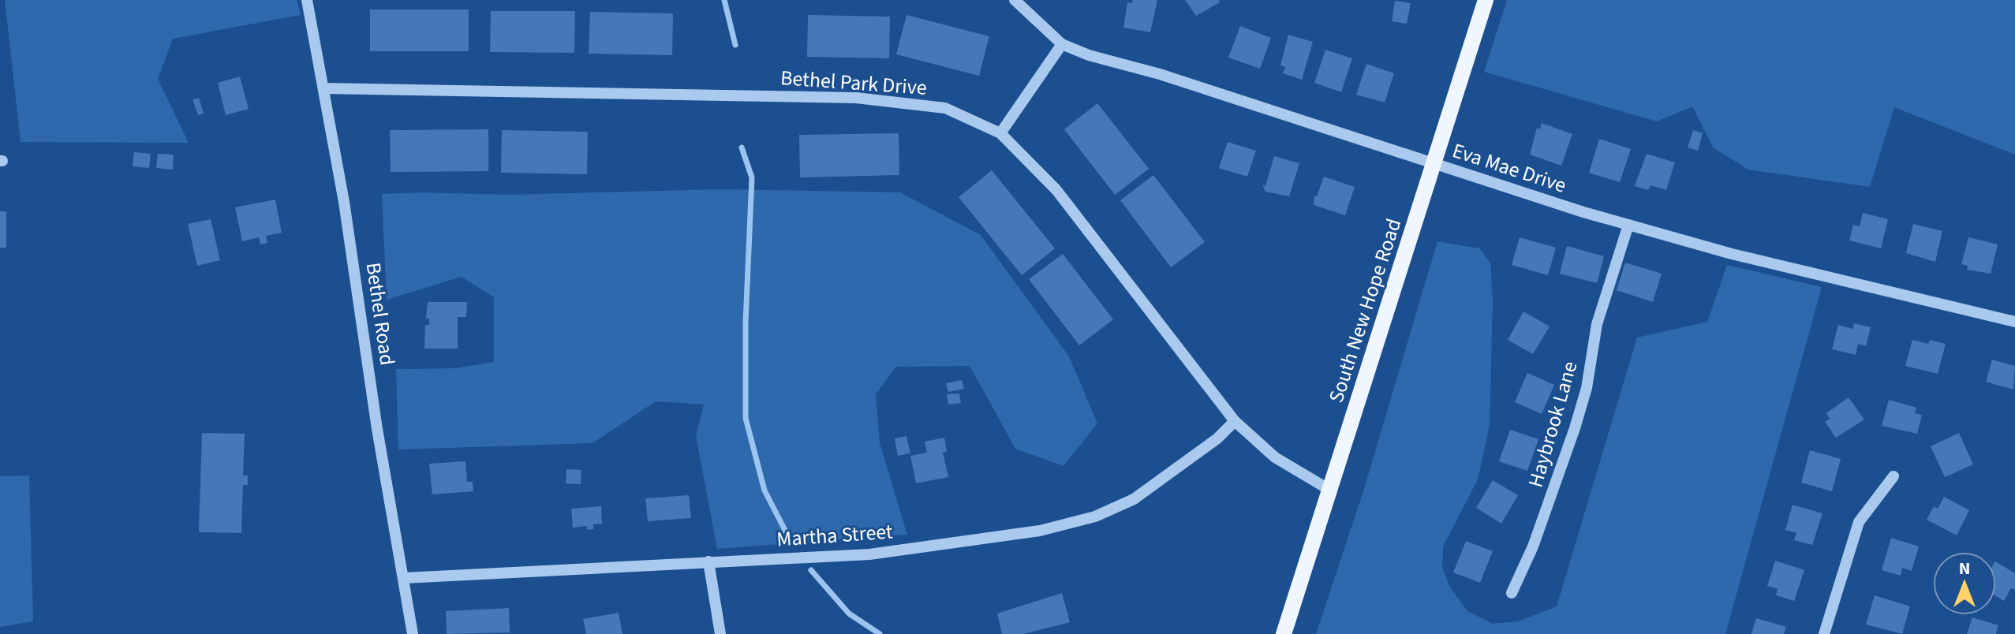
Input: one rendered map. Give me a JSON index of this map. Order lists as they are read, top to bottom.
{
  "streets": {
    "main road": ["South New Hope Road"],
    "street": [
      "Bethel Park Drive",
      "Eva Mae Drive",
      "Bethel Road",
      "Haybrook Lane",
      "Martha Street"
    ]
  },
  "crossings": [
    ["Bethel Park Drive", "South New Hope Road"],
    ["Bethel Park Drive", "Bethel Road"],
    ["Bethel Park Drive", "Martha Street"],
    ["Eva Mae Drive", "South New Hope Road"],
    ["Eva Mae Drive", "Haybrook Lane"],
    ["Bethel Road", "Martha Street"]
  ],
  "north": "top"
}
